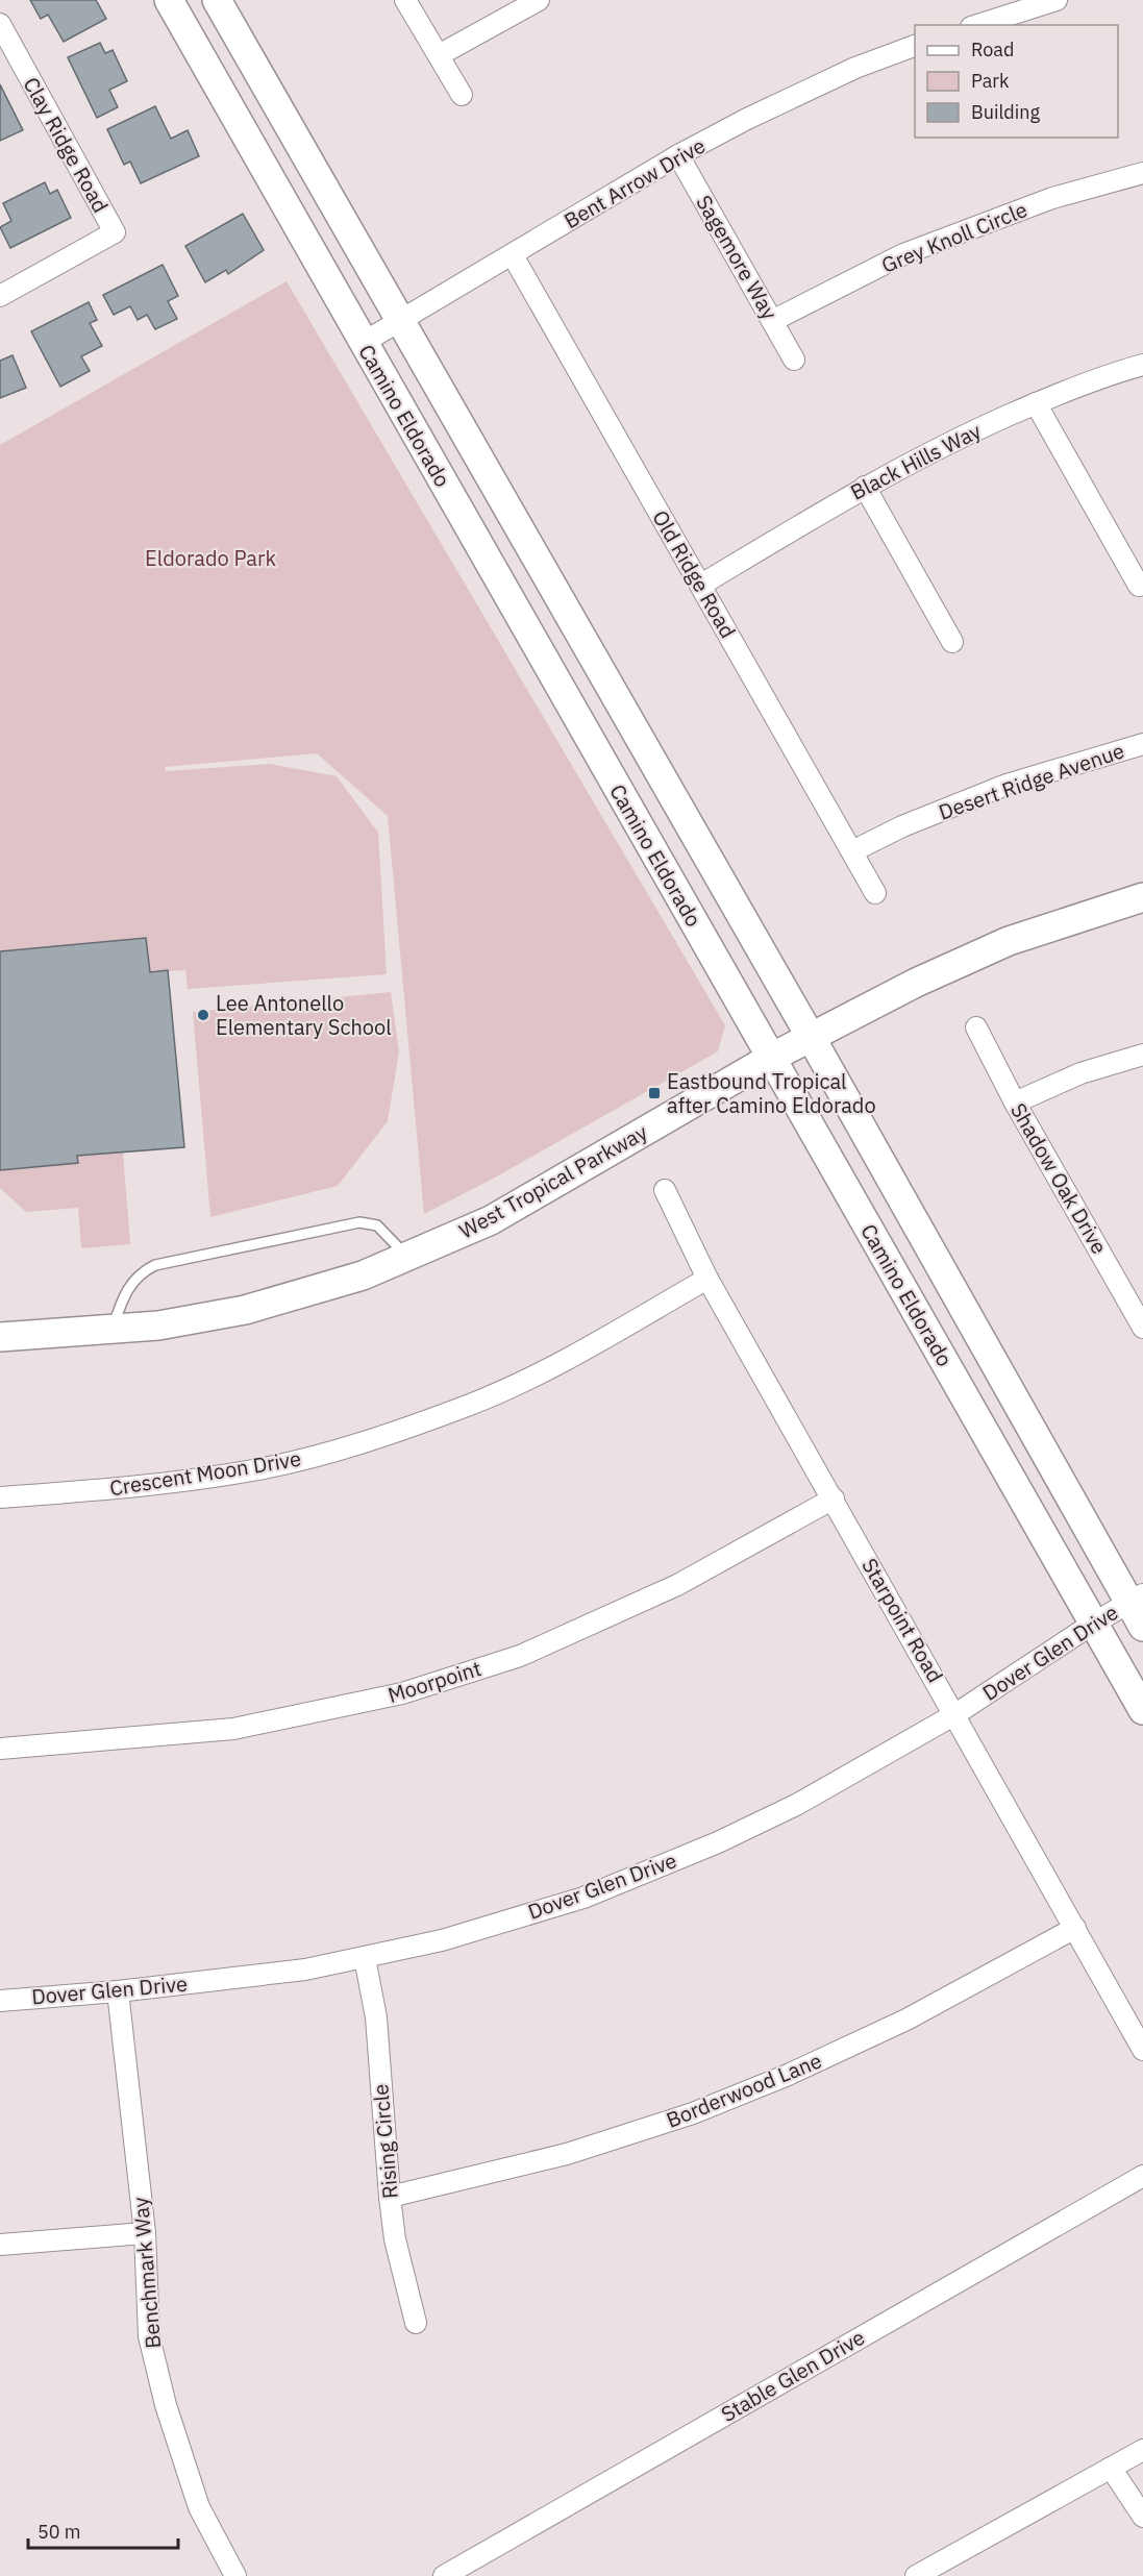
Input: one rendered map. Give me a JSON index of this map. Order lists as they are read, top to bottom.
{
  "streets": {
    "main road": ["Camino Eldorado", "West Tropical Parkway"],
    "street": [
      "Clay Ridge Road",
      "Bent Arrow Drive",
      "Grey Knoll Circle",
      "Sagemore Way",
      "Black Hills Way",
      "Old Ridge Road",
      "Desert Ridge Avenue",
      "Shadow Oak Drive",
      "Crescent Moon Drive",
      "Starpoint Road",
      "Dover Glen Drive",
      "Moorpoint",
      "Borderwood Lane",
      "Rising Circle",
      "Benchmark Way",
      "Stable Glen Drive"
    ]
  },
  "crossings": [
    ["Bent Arrow Drive", "Sagemore Way"],
    ["Bent Arrow Drive", "Camino Eldorado"],
    ["Bent Arrow Drive", "Old Ridge Road"],
    ["Grey Knoll Circle", "Sagemore Way"],
    ["Camino Eldorado", "West Tropical Parkway"],
    ["Camino Eldorado", "Dover Glen Drive"],
    ["Black Hills Way", "Old Ridge Road"],
    ["Old Ridge Road", "Desert Ridge Avenue"],
    ["Crescent Moon Drive", "Starpoint Road"],
    ["Starpoint Road", "Dover Glen Drive"],
    ["Starpoint Road", "Moorpoint"],
    ["Starpoint Road", "Borderwood Lane"],
    ["Dover Glen Drive", "Rising Circle"],
    ["Dover Glen Drive", "Benchmark Way"],
    ["Borderwood Lane", "Rising Circle"]
  ],
  "parks": ["Eldorado Park"],
  "places": {
    "other": ["Lee Antonello Elementary School"],
    "transit": ["Eastbound Tropical after Camino Eldorado"]
  },
  "legend": ["Road", "Park", "Building"],
  "scale_bar": "50 m"
}
